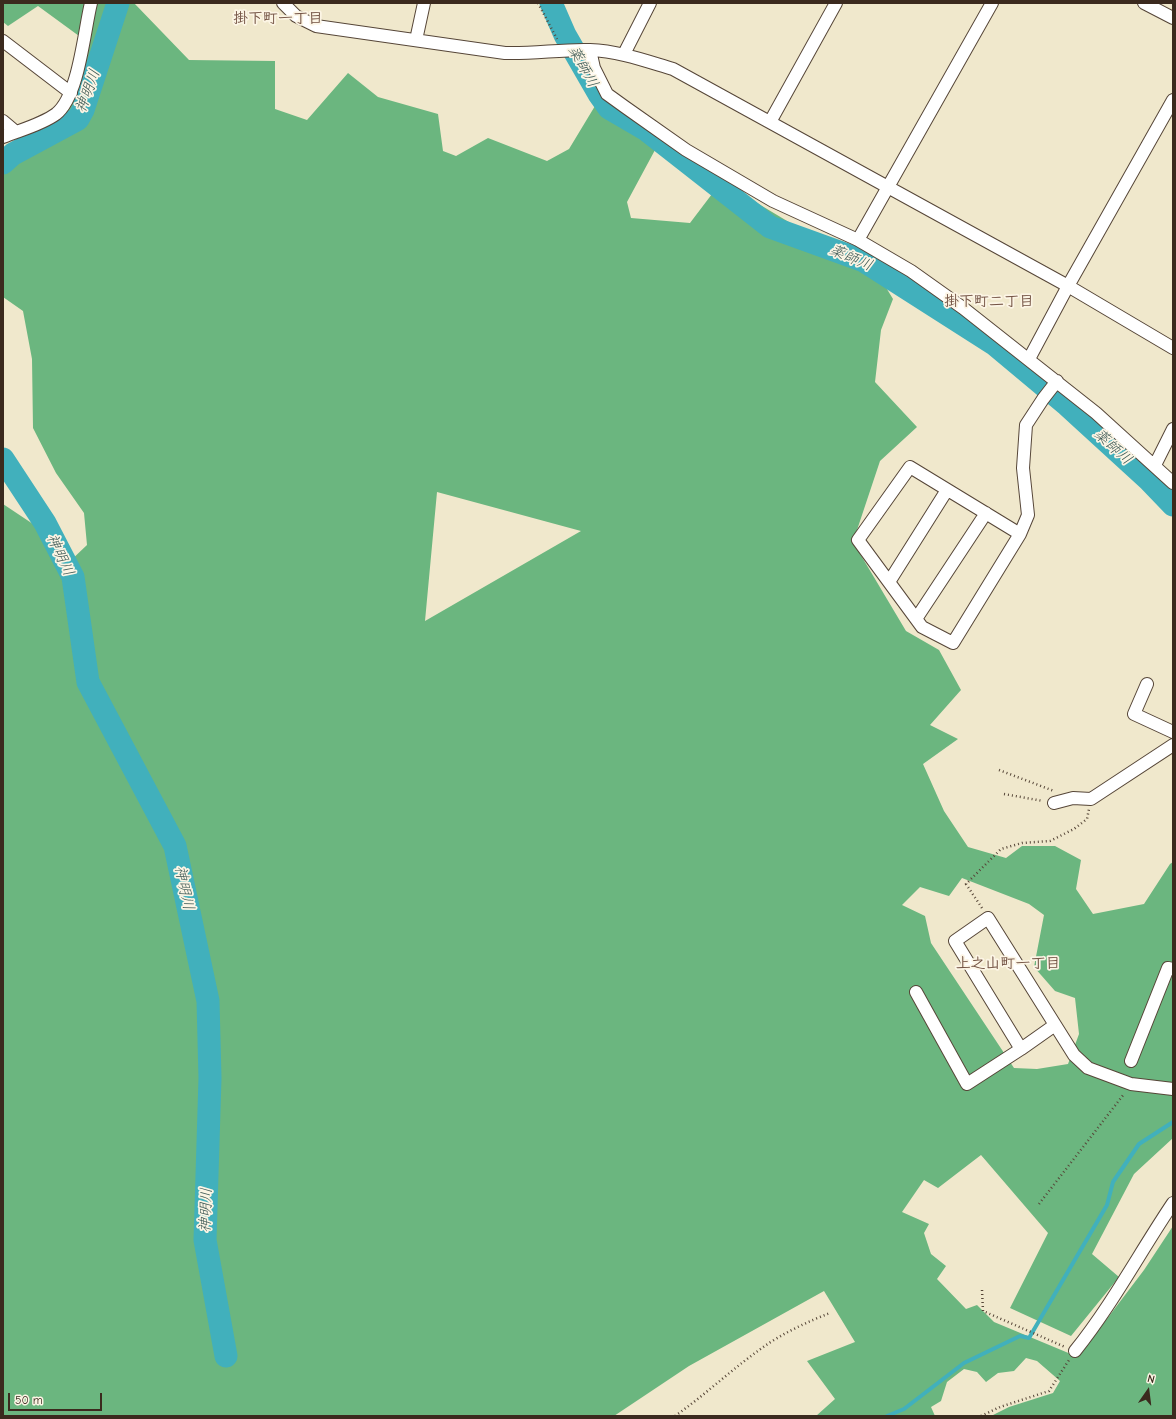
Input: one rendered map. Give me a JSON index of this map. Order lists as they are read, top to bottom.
{
  "districts": ["掛下町一丁目", "掛下町二丁目", "上之山町一丁目"],
  "water": ["薬師川", "神明川"],
  "scale_bar": "50 m",
  "north": "top"
}
